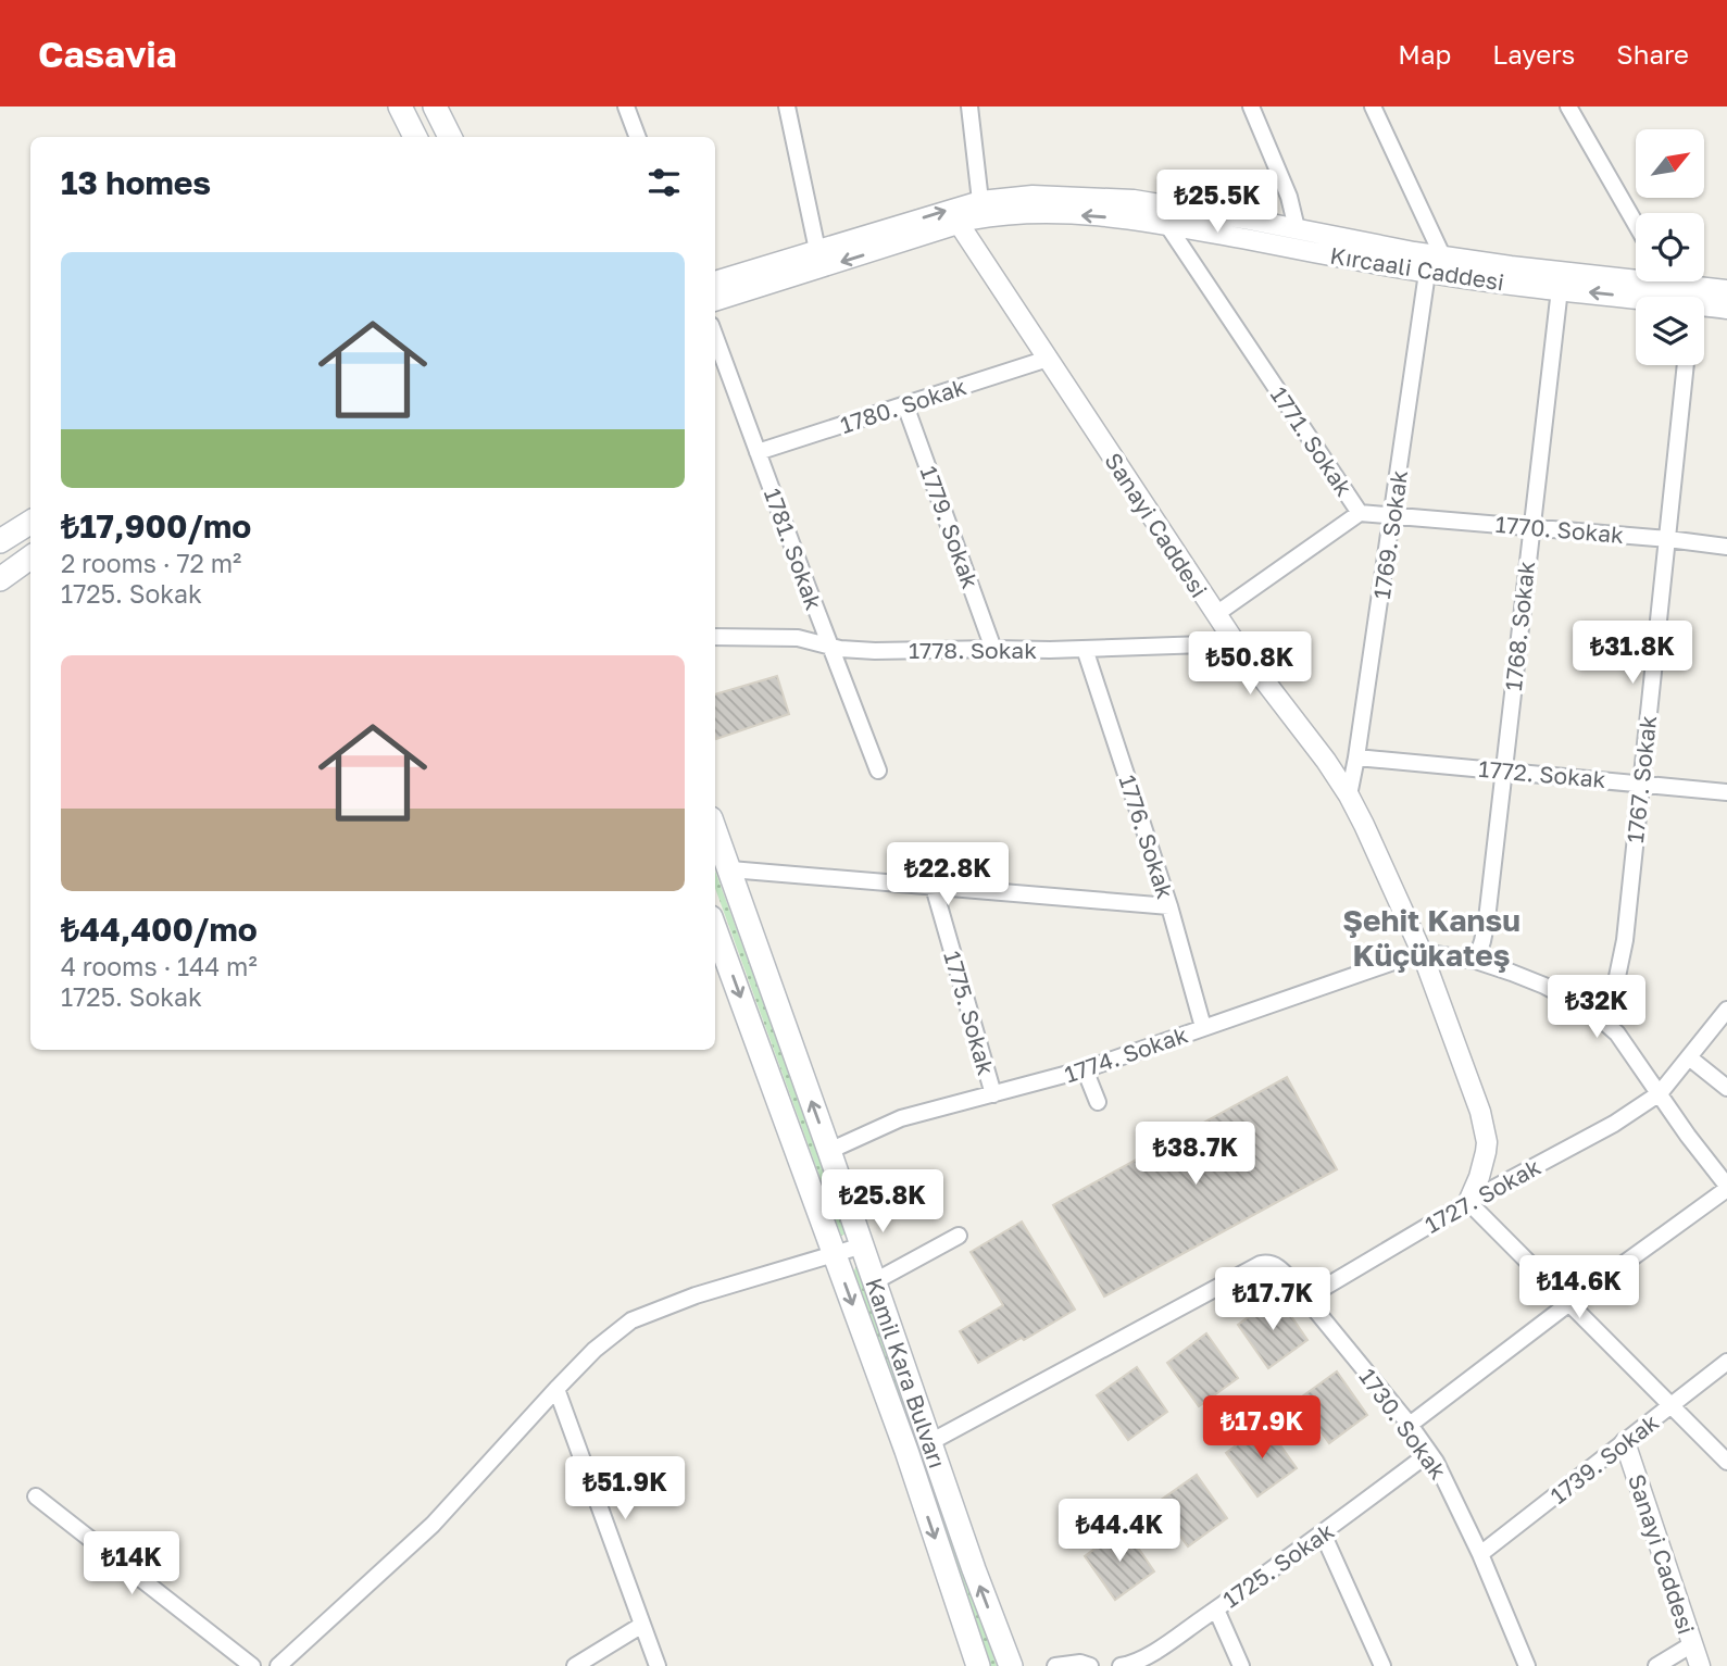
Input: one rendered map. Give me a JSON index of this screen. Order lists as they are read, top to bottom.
{
  "streets": {
    "main road": ["Kamil Kara Bulvarı"],
    "street": [
      "Kırcaali Caddesi",
      "1780. Sokak",
      "1771. Sokak",
      "Sanayi Caddesi",
      "1779. Sokak",
      "1770. Sokak",
      "1769. Sokak",
      "1781. Sokak",
      "1768. Sokak",
      "1778. Sokak",
      "1772. Sokak",
      "1767. Sokak",
      "1776. Sokak",
      "1775. Sokak",
      "1774. Sokak",
      "1727. Sokak",
      "1730. Sokak",
      "1739. Sokak",
      "1725. Sokak"
    ]
  },
  "crossings": [
    ["Kırcaali Caddesi", "1771. Sokak"],
    ["Kırcaali Caddesi", "Sanayi Caddesi"],
    ["Kırcaali Caddesi", "1769. Sokak"],
    ["Kırcaali Caddesi", "1768. Sokak"],
    ["1780. Sokak", "Sanayi Caddesi"],
    ["1780. Sokak", "1779. Sokak"],
    ["1780. Sokak", "1781. Sokak"],
    ["1771. Sokak", "Sanayi Caddesi"],
    ["1771. Sokak", "1770. Sokak"],
    ["Sanayi Caddesi", "1769. Sokak"],
    ["Sanayi Caddesi", "1778. Sokak"],
    ["Sanayi Caddesi", "1774. Sokak"],
    ["Sanayi Caddesi", "1727. Sokak"],
    ["Sanayi Caddesi", "1739. Sokak"],
    ["1779. Sokak", "1778. Sokak"],
    ["1770. Sokak", "1769. Sokak"],
    ["1770. Sokak", "1768. Sokak"],
    ["1770. Sokak", "1767. Sokak"],
    ["1769. Sokak", "1772. Sokak"],
    ["1781. Sokak", "1778. Sokak"],
    ["1768. Sokak", "1772. Sokak"],
    ["1778. Sokak", "1776. Sokak"],
    ["1772. Sokak", "1767. Sokak"],
    ["1776. Sokak", "1774. Sokak"],
    ["1775. Sokak", "1774. Sokak"],
    ["1774. Sokak", "Kamil Kara Bulvarı"],
    ["1727. Sokak", "1730. Sokak"],
    ["Kamil Kara Bulvarı", "1730. Sokak"],
    ["1730. Sokak", "1739. Sokak"],
    ["1730. Sokak", "1725. Sokak"]
  ],
  "districts": ["Şehit Kansu Küçükateş"],
  "north": "top right",
  "page": {
    "header": "Casavia",
    "nav": ["Map", "Layers", "Share"],
    "heading": "13 homes",
    "price": [
      "₺25.5K",
      "₺31.8K",
      "₺50.8K",
      "₺22.8K",
      "₺32K",
      "₺38.7K",
      "₺25.8K",
      "₺14.6K",
      "₺17.7K",
      "₺17.9K",
      "₺51.9K",
      "₺44.4K",
      "₺14K"
    ],
    "list": [
      {
        "name": "₺17,900/mo",
        "note": "2 rooms · 72 m² · 1725. Sokak"
      },
      {
        "name": "₺44,400/mo",
        "note": "4 rooms · 144 m² · 1725. Sokak"
      }
    ]
  }
}
